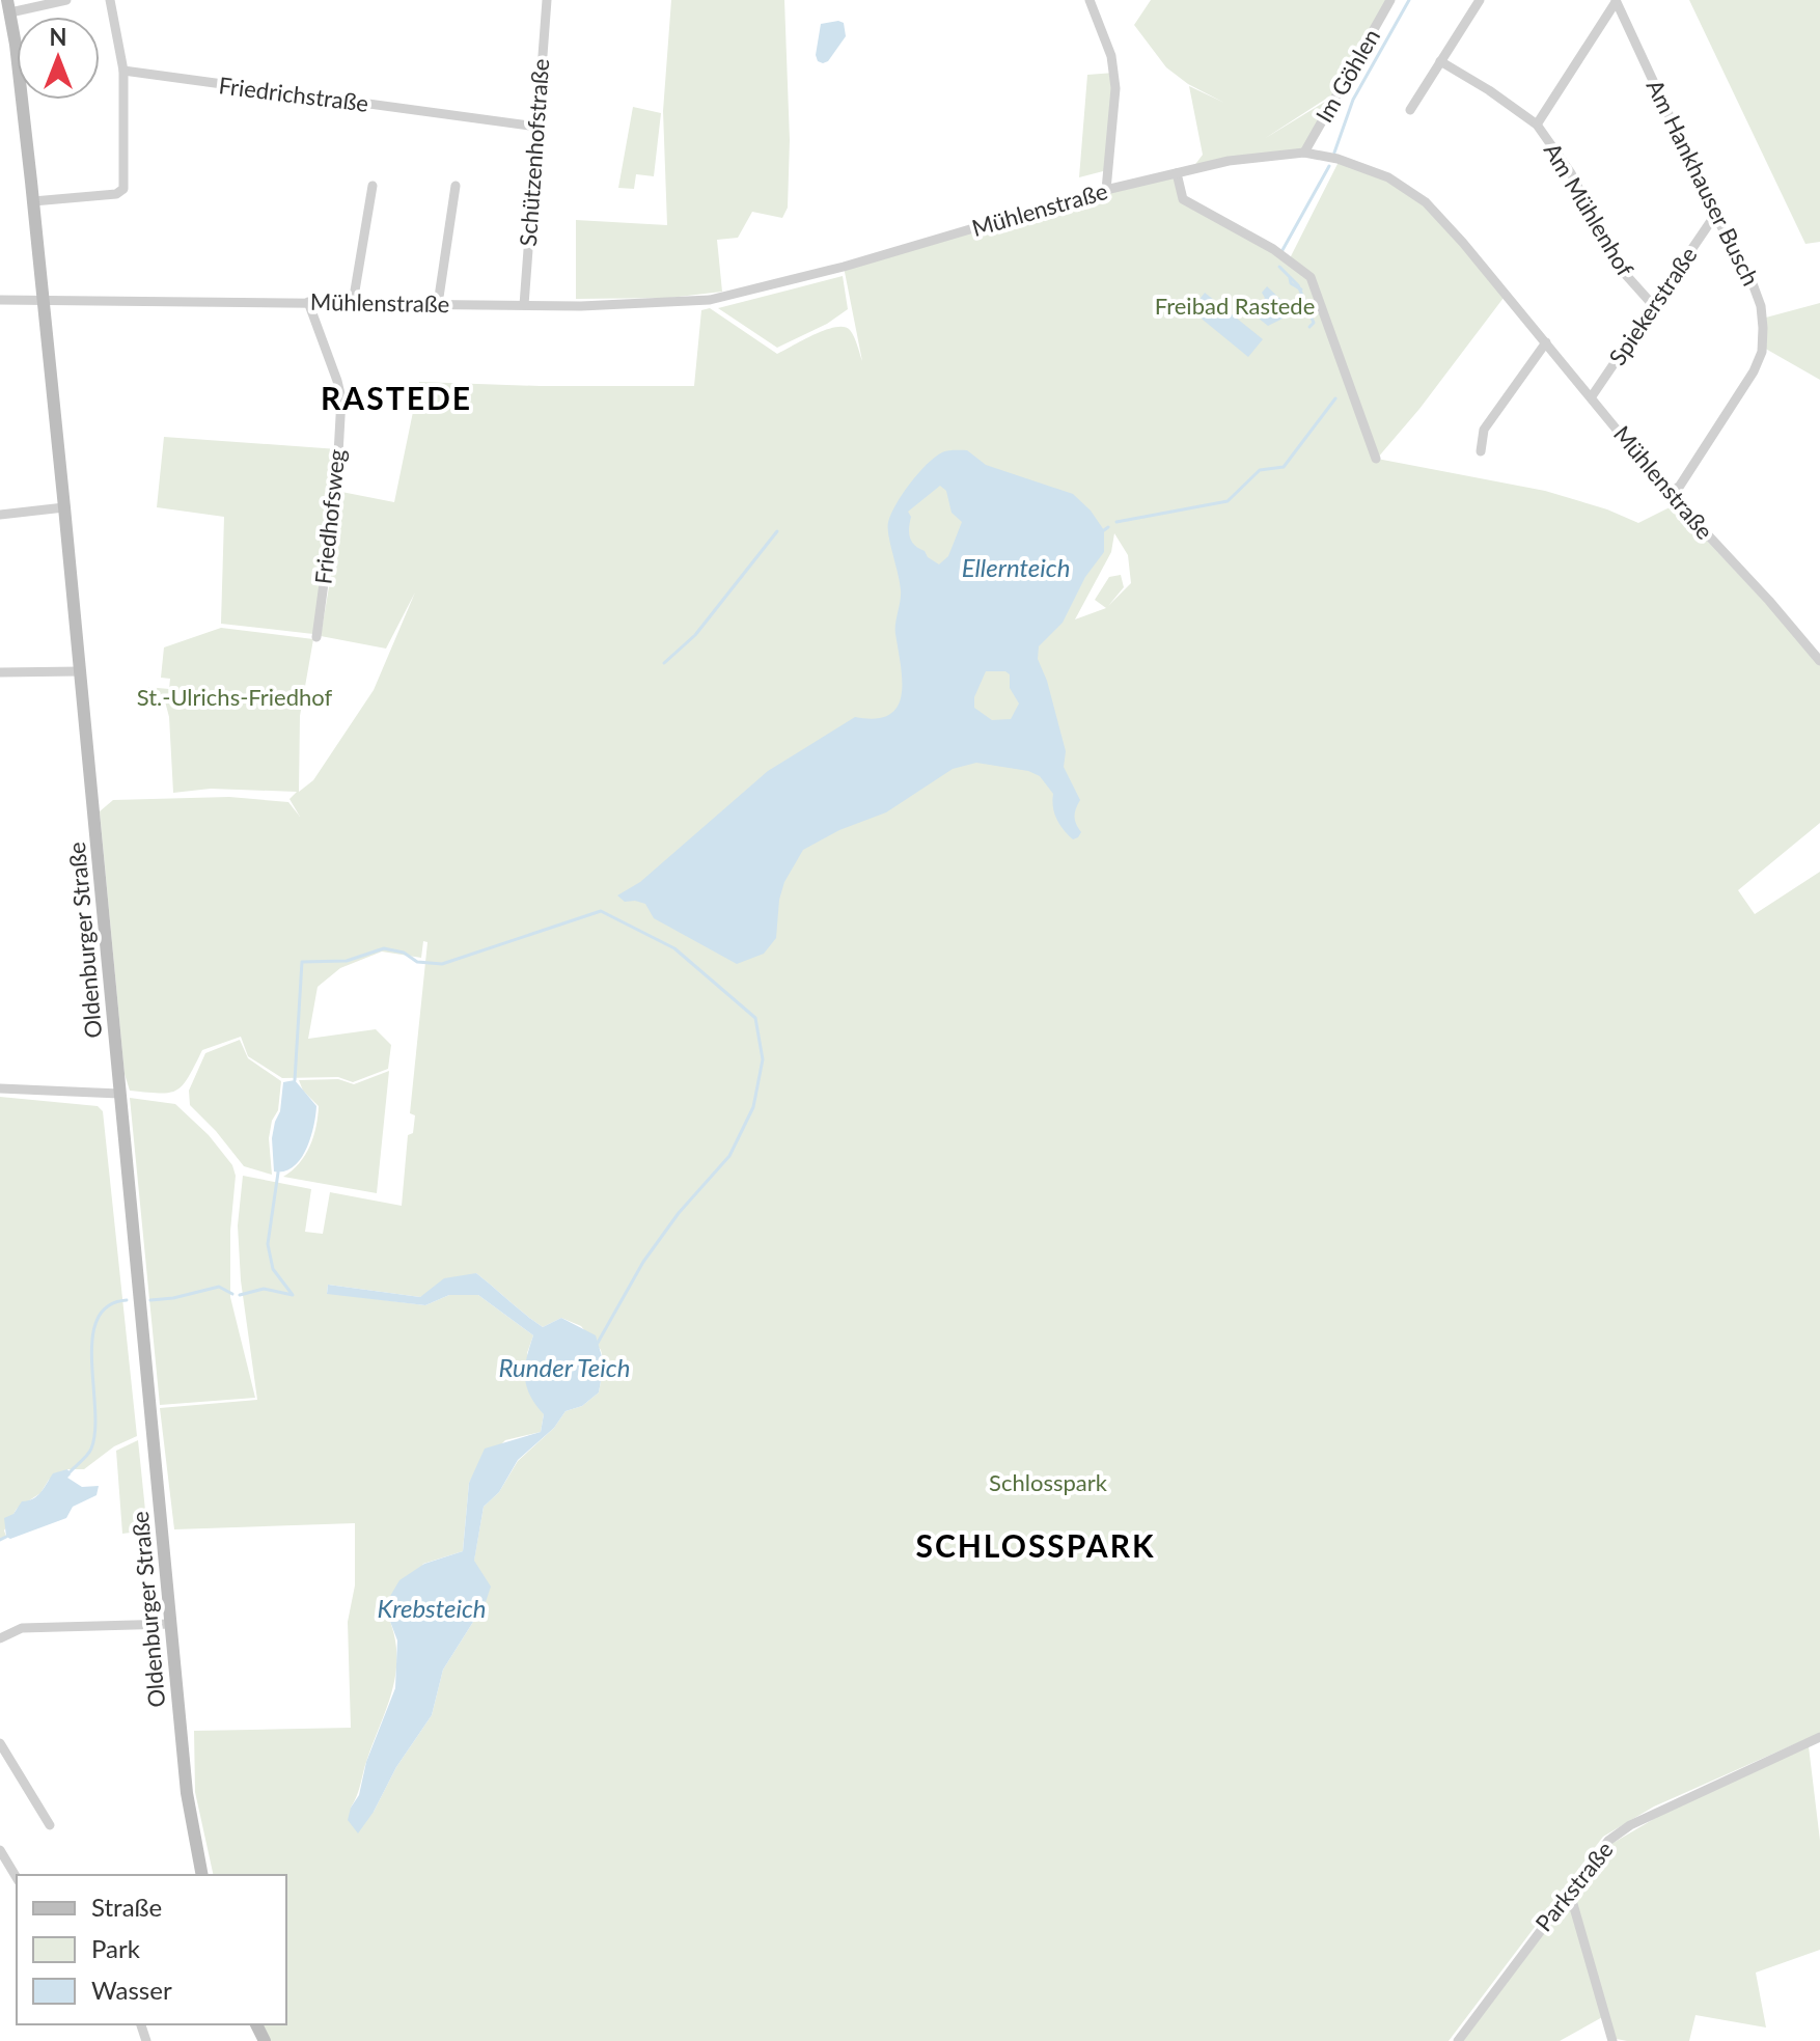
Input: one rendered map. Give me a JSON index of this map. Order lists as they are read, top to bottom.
{
  "streets": {
    "street": [
      "Im Göhlen",
      "Friedrichstraße",
      "Schützenhofstraße",
      "Am Hankhauser Busch",
      "Mühlenstraße",
      "Am Mühlenhof",
      "Spiekerstraße",
      "Friedhofsweg",
      "Oldenburger Straße",
      "Parkstraße"
    ]
  },
  "crossings": [
    ["Im Göhlen", "Mühlenstraße"],
    ["Friedrichstraße", "Schützenhofstraße"],
    ["Schützenhofstraße", "Mühlenstraße"],
    ["Am Hankhauser Busch", "Mühlenstraße"],
    ["Am Hankhauser Busch", "Spiekerstraße"],
    ["Mühlenstraße", "Spiekerstraße"],
    ["Mühlenstraße", "Friedhofsweg"],
    ["Mühlenstraße", "Oldenburger Straße"],
    ["Am Mühlenhof", "Spiekerstraße"]
  ],
  "districts": ["RASTEDE", "SCHLOSSPARK"],
  "water": ["Ellernteich", "Runder Teich", "Krebsteich"],
  "parks": ["Freibad Rastede", "St.-Ulrichs-Friedhof", "Schlosspark"],
  "legend": ["Straße", "Park", "Wasser"],
  "north": "top"
}
